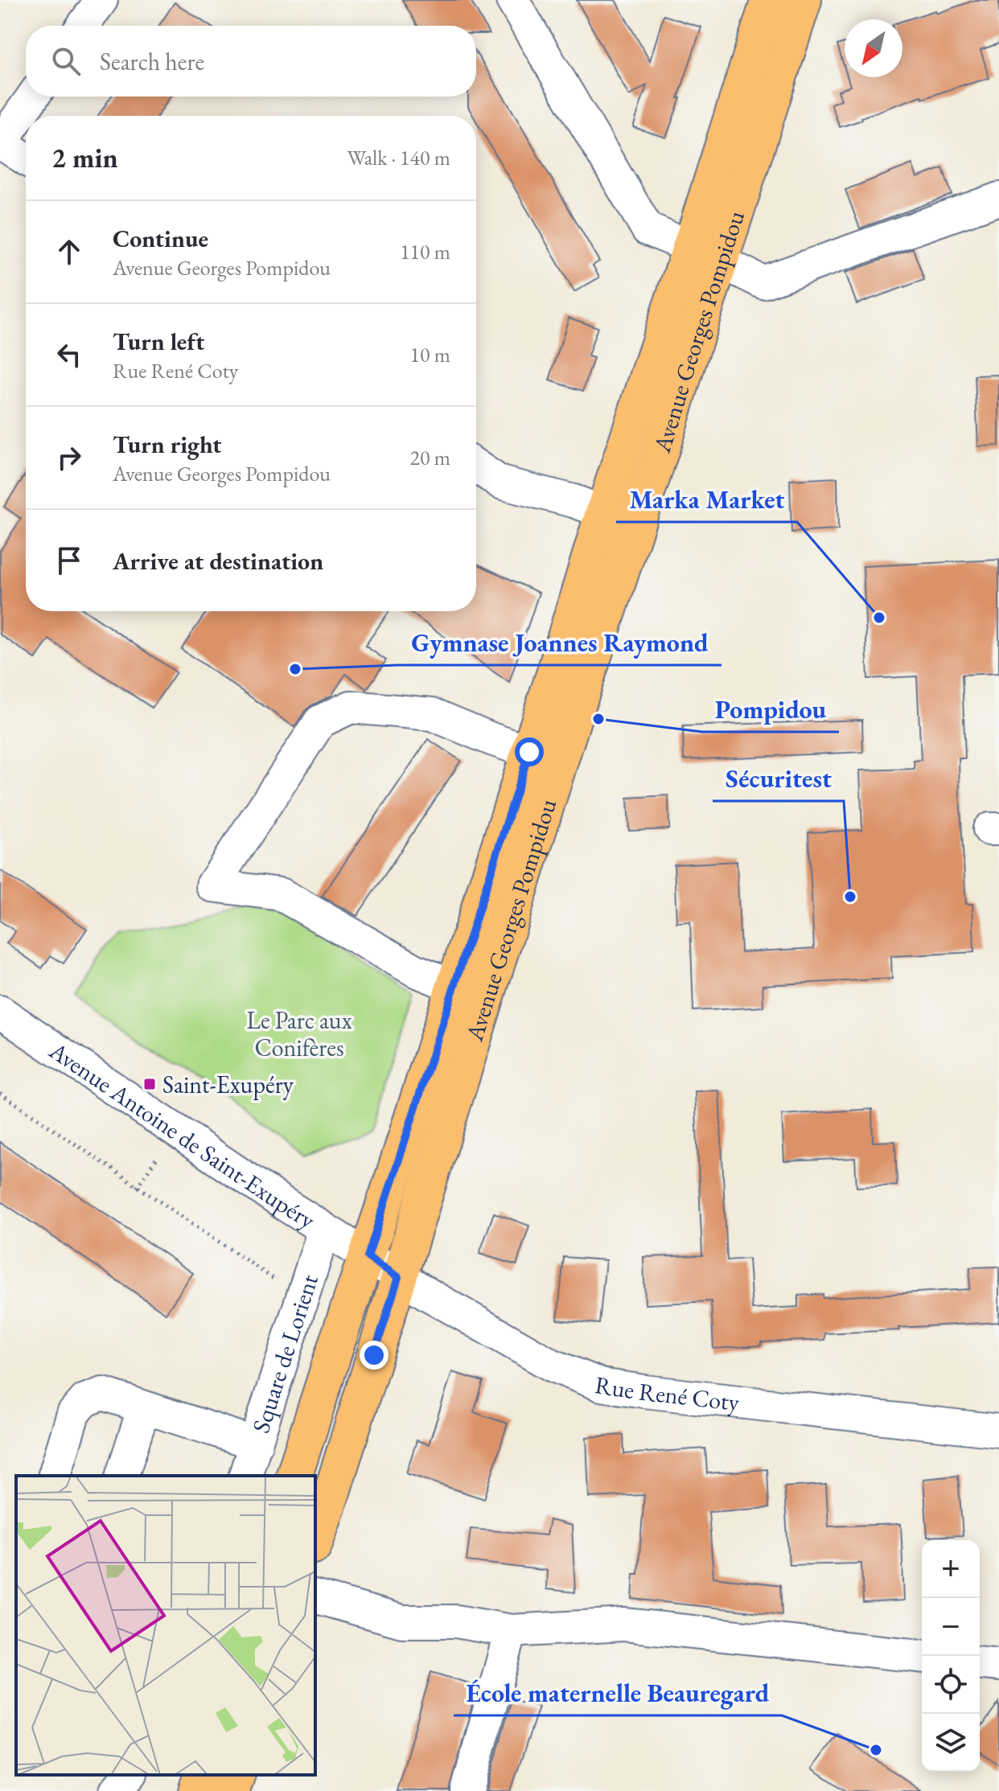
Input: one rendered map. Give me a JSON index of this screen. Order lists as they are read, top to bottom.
{
  "streets": {
    "main road": ["Avenue Georges Pompidou"],
    "street": ["Avenue Antoine de Saint-Exupéry", "Square de Lorient", "Rue René Coty"]
  },
  "crossings": [
    ["Avenue Georges Pompidou", "Avenue Antoine de Saint-Exupéry"],
    ["Avenue Georges Pompidou", "Rue René Coty"],
    ["Avenue Antoine de Saint-Exupéry", "Square de Lorient"],
    ["Avenue Antoine de Saint-Exupéry", "Rue René Coty"]
  ],
  "parks": ["Le Parc aux Conifères"],
  "places": {
    "other": [
      "Marka Market",
      "Gymnase Joannes Raymond",
      "Pompidou",
      "Sécuritest",
      "École maternelle Beauregard"
    ],
    "transit": ["Saint-Exupéry"]
  },
  "north": "bottom left",
  "page": {
    "search": "Search here",
    "heading": ["2 min", "Walk · 140 m"],
    "list": [
      ["Continue", "Avenue Georges Pompidou", "110 m"],
      ["Turn left", "Rue René Coty", "10 m"],
      ["Turn right", "Avenue Georges Pompidou", "20 m"],
      "Arrive at destination"
    ],
    "map_buttons": ["+", "−"]
  }
}
